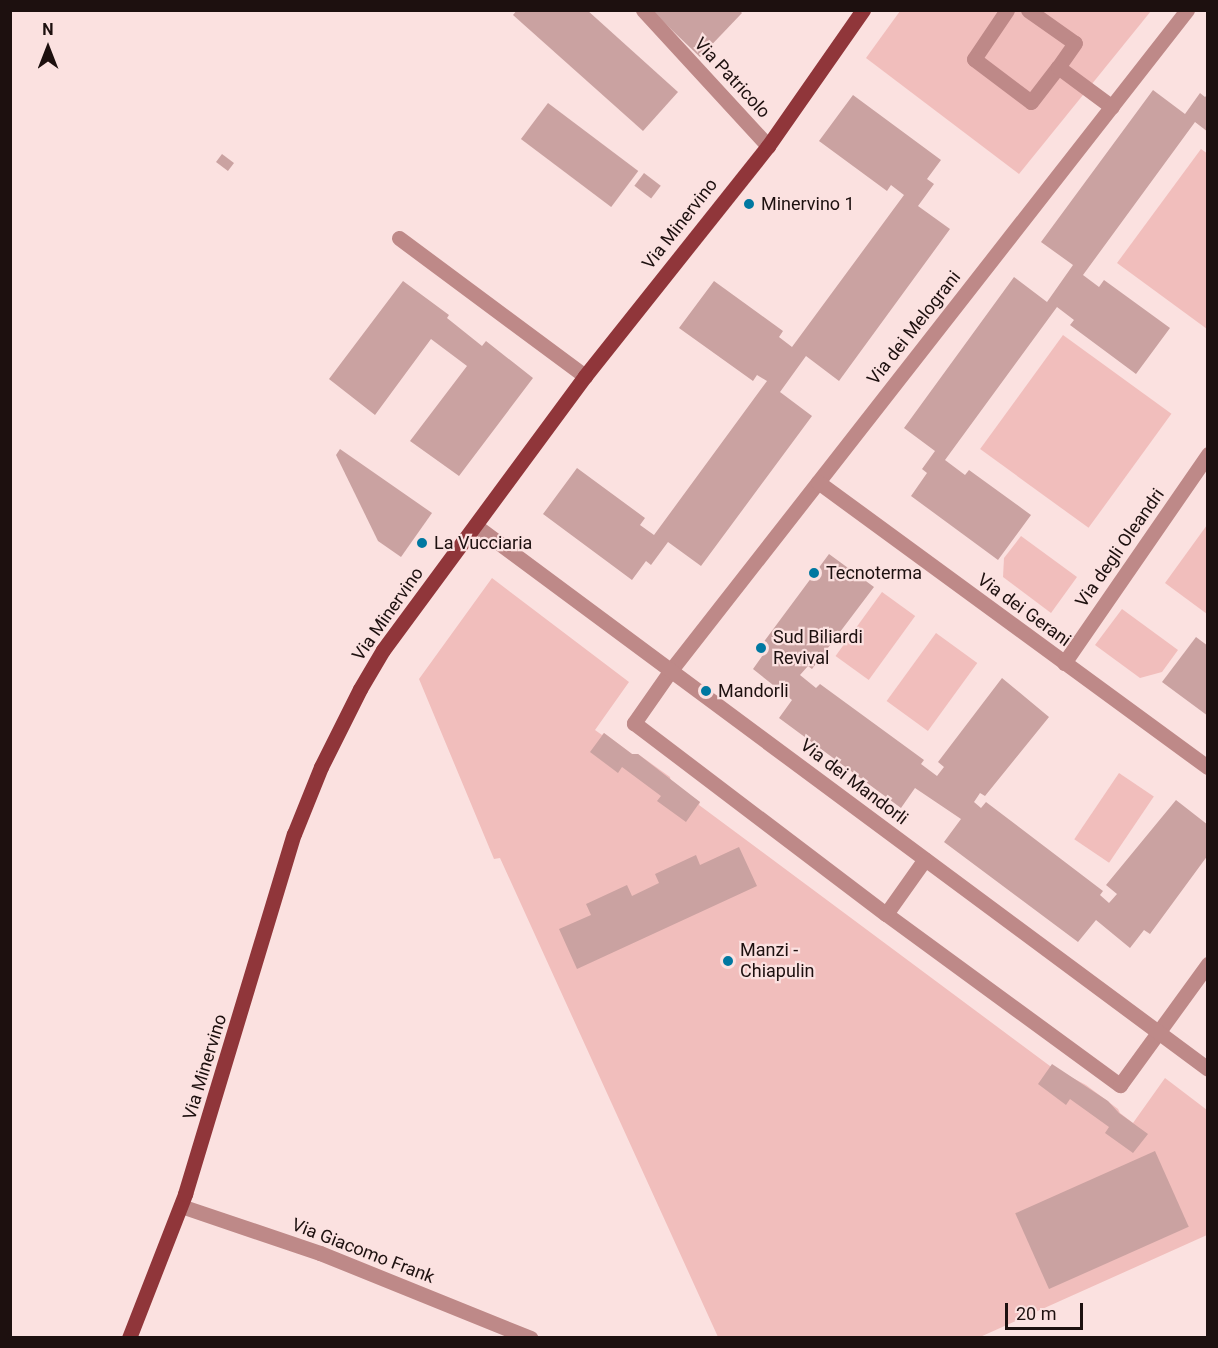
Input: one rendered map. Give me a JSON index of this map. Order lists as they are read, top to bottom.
{
  "streets": {
    "main road": ["Via Minervino"],
    "street": [
      "Via Patricolo",
      "Via dei Melograni",
      "Via degli Oleandri",
      "Via dei Gerani",
      "Via dei Mandorli",
      "Via Giacomo Frank"
    ]
  },
  "crossings": [
    ["Via Patricolo", "Via Minervino"],
    ["Via Minervino", "Via dei Mandorli"],
    ["Via Minervino", "Via Giacomo Frank"],
    ["Via dei Melograni", "Via dei Gerani"],
    ["Via dei Melograni", "Via dei Mandorli"],
    ["Via degli Oleandri", "Via dei Gerani"]
  ],
  "places": [
    "Minervino 1",
    "La Vucciaria",
    "Tecnoterma",
    "Sud Biliardi Revival",
    "Mandorli",
    "Manzi - Chiapulin"
  ],
  "scale_bar": "20 m",
  "north": "top"
}
